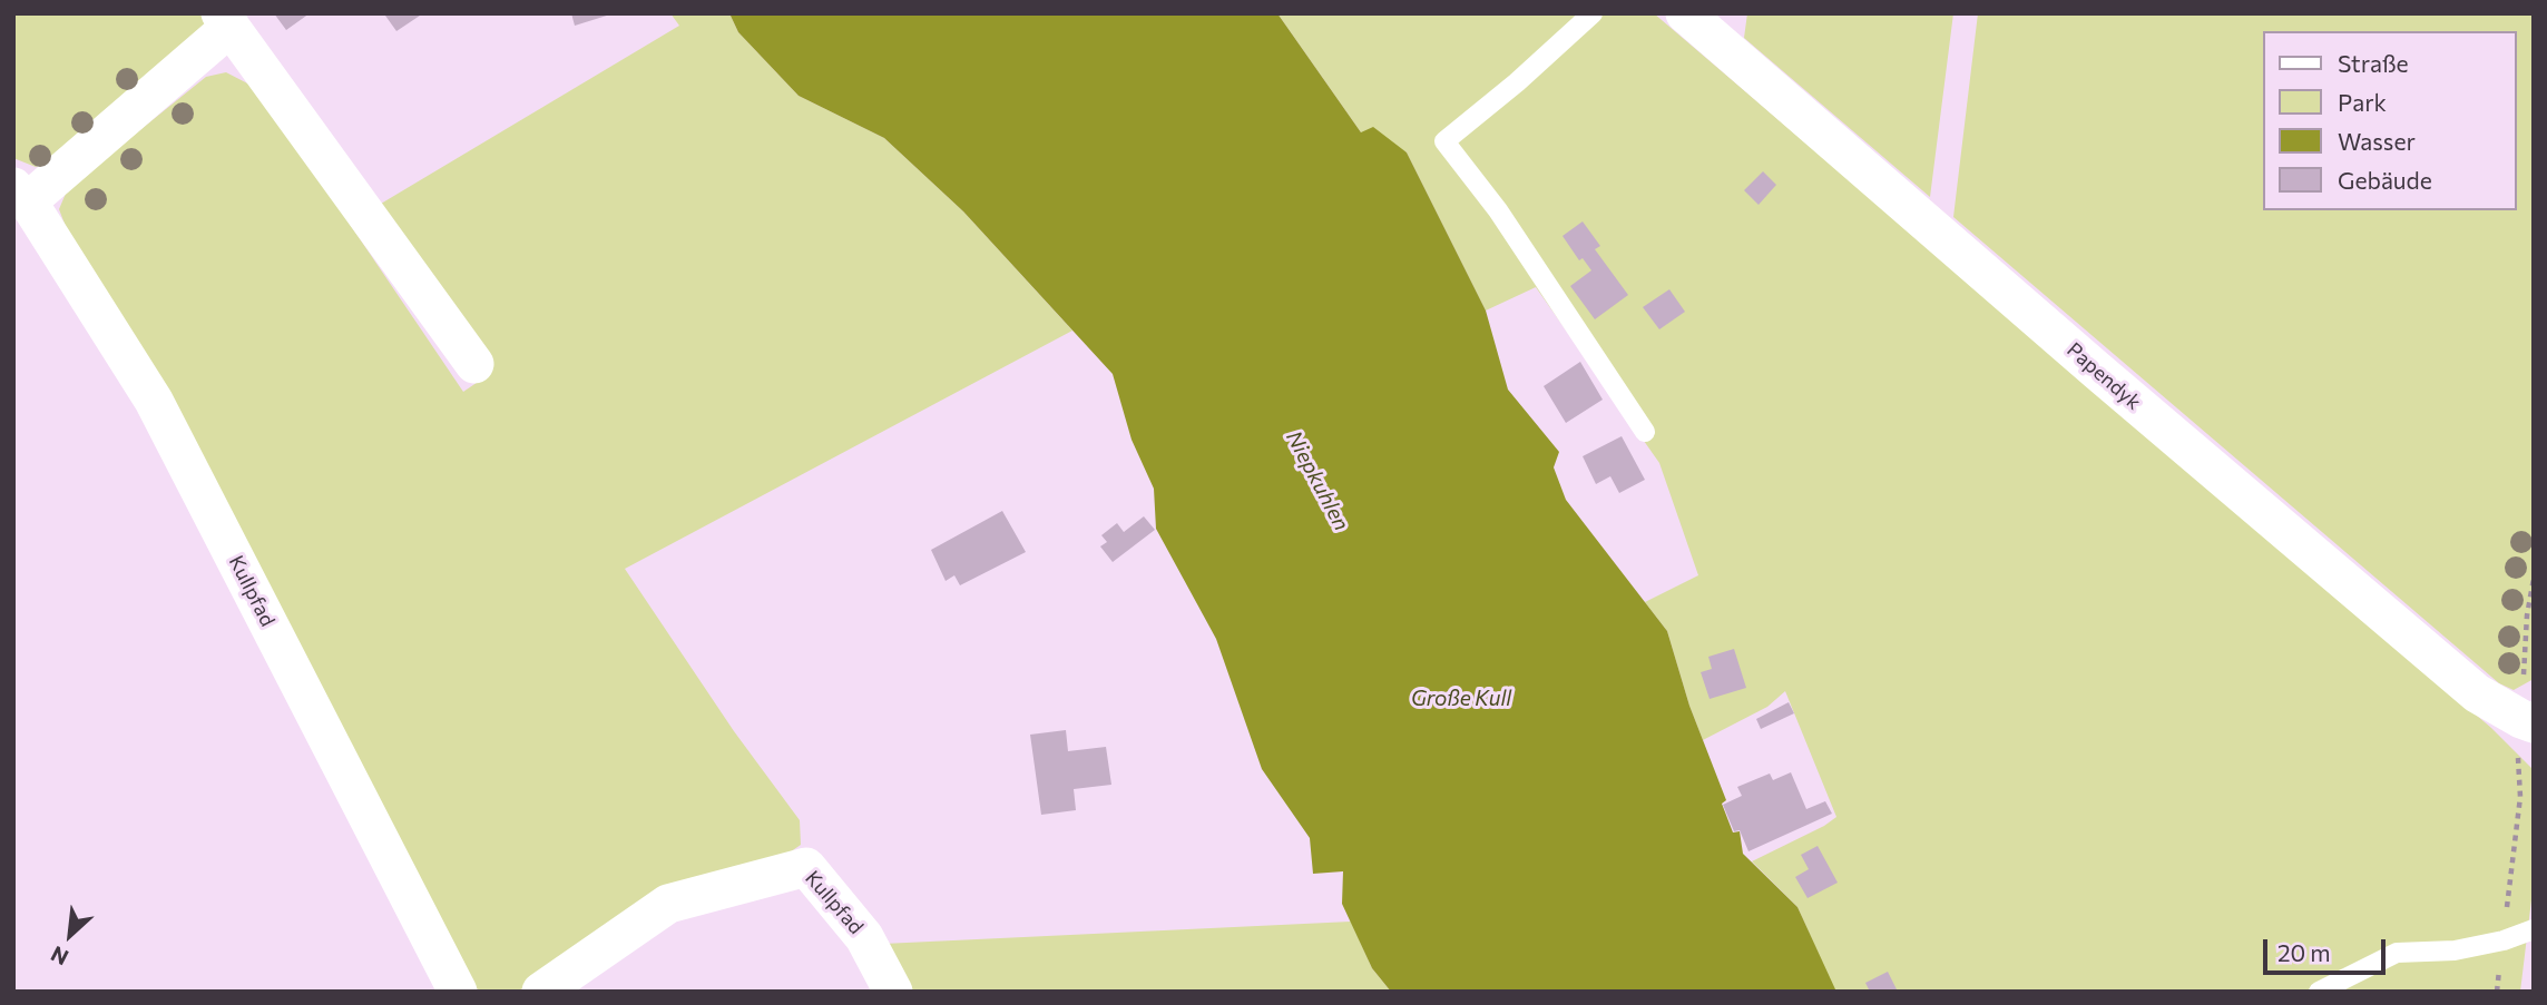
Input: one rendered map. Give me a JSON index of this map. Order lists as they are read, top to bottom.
{
  "streets": {
    "street": ["Papendyk", "Kullpfad"]
  },
  "water": ["Niepkuhlen", "Große Kull"],
  "legend": [
    "Straße",
    "Park",
    "Wasser",
    "Gebäude"
  ],
  "scale_bar": "20 m",
  "north": "bottom left"
}
